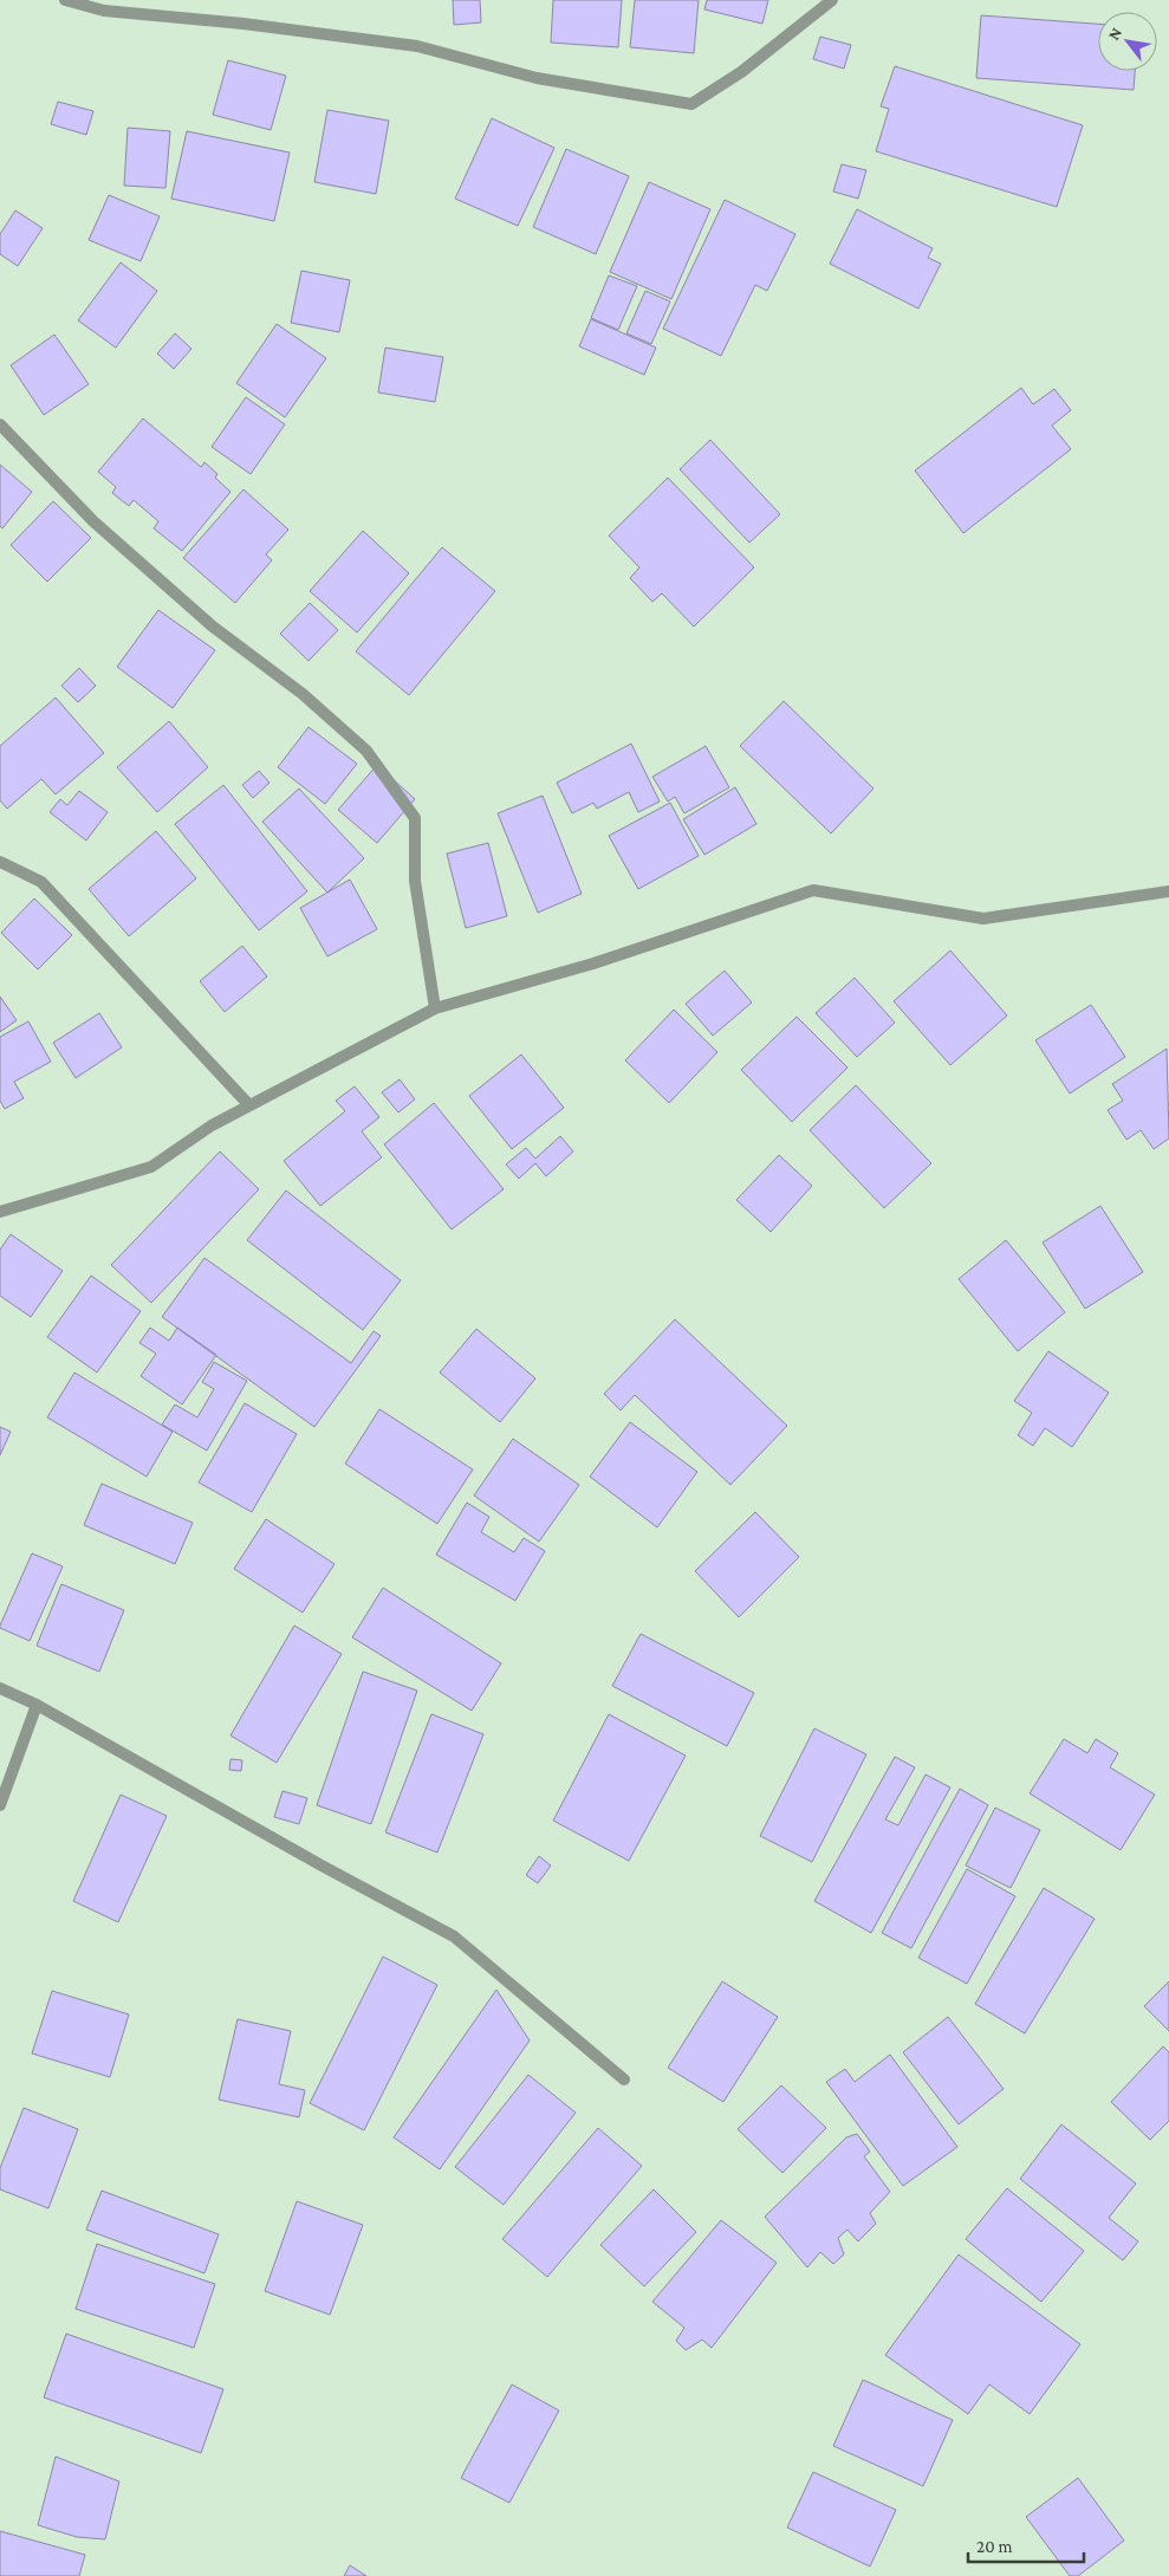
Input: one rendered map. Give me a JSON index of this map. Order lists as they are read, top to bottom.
{
  "scale_bar": "20 m",
  "north": "top left"
}
